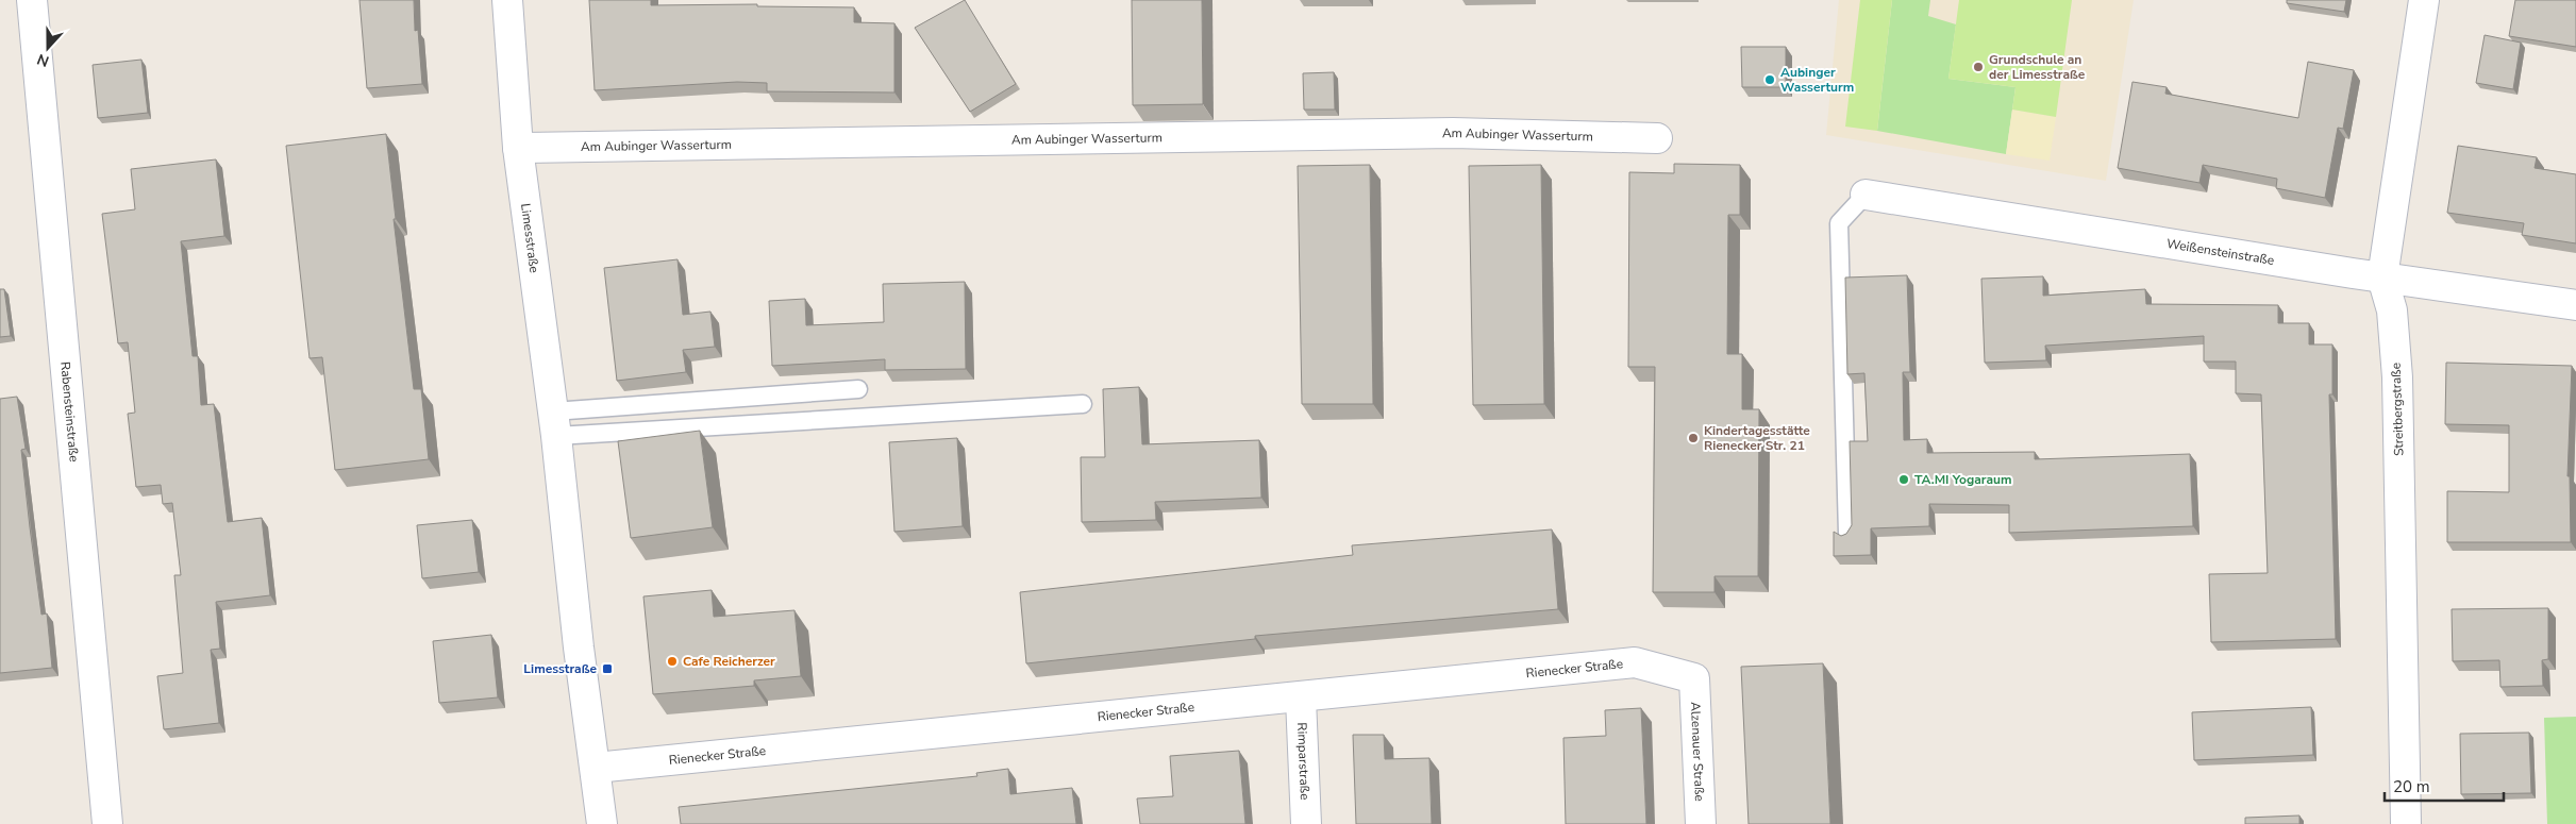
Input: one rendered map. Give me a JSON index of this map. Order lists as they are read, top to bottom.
{
  "streets": {
    "street": [
      "Am Aubinger Wasserturm",
      "Limesstraße",
      "Weißensteinstraße",
      "Streitbergstraße",
      "Rabensteinstraße",
      "Rienecker Straße",
      "Alzenauer Straße",
      "Rimparstraße"
    ]
  },
  "crossings": [
    ["Am Aubinger Wasserturm", "Limesstraße"],
    ["Limesstraße", "Rienecker Straße"],
    ["Weißensteinstraße", "Streitbergstraße"],
    ["Rienecker Straße", "Alzenauer Straße"],
    ["Rienecker Straße", "Rimparstraße"]
  ],
  "places": {
    "other": [
      "Grundschule an der Limesstraße",
      "Aubinger Wasserturm",
      "Kindertagesstätte Rienecker Str. 21",
      "TA.MI Yogaraum",
      "Cafe Reicherzer"
    ],
    "transit": ["Limesstraße"]
  },
  "scale_bar": "20 m",
  "north": "bottom"
}
